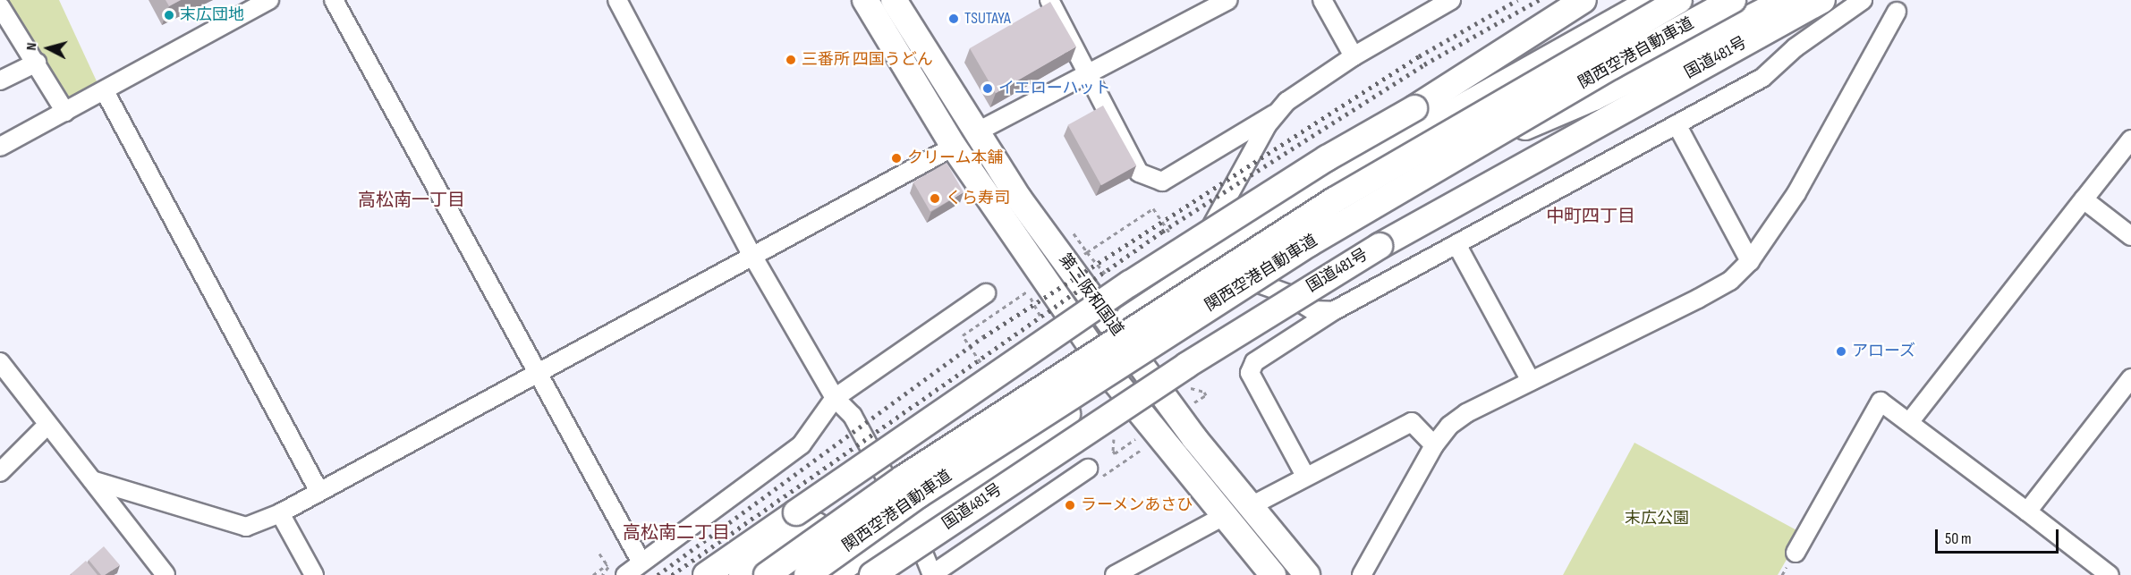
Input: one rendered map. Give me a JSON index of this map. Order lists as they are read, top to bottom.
{
  "streets": {
    "highway": ["関西空港自動車道", "国道481号", "第二阪和国道"]
  },
  "districts": ["高松南一丁目", "中町四丁目", "高松南二丁目"],
  "parks": ["末広公園"],
  "places": [
    "末広団地",
    "TSUTAYA",
    "三番所 四国うどん",
    "イエローハット",
    "クリーム本舗",
    "くら寿司",
    "アローズ",
    "ラーメンあさひ"
  ],
  "scale_bar": "50 m",
  "north": "left"
}
